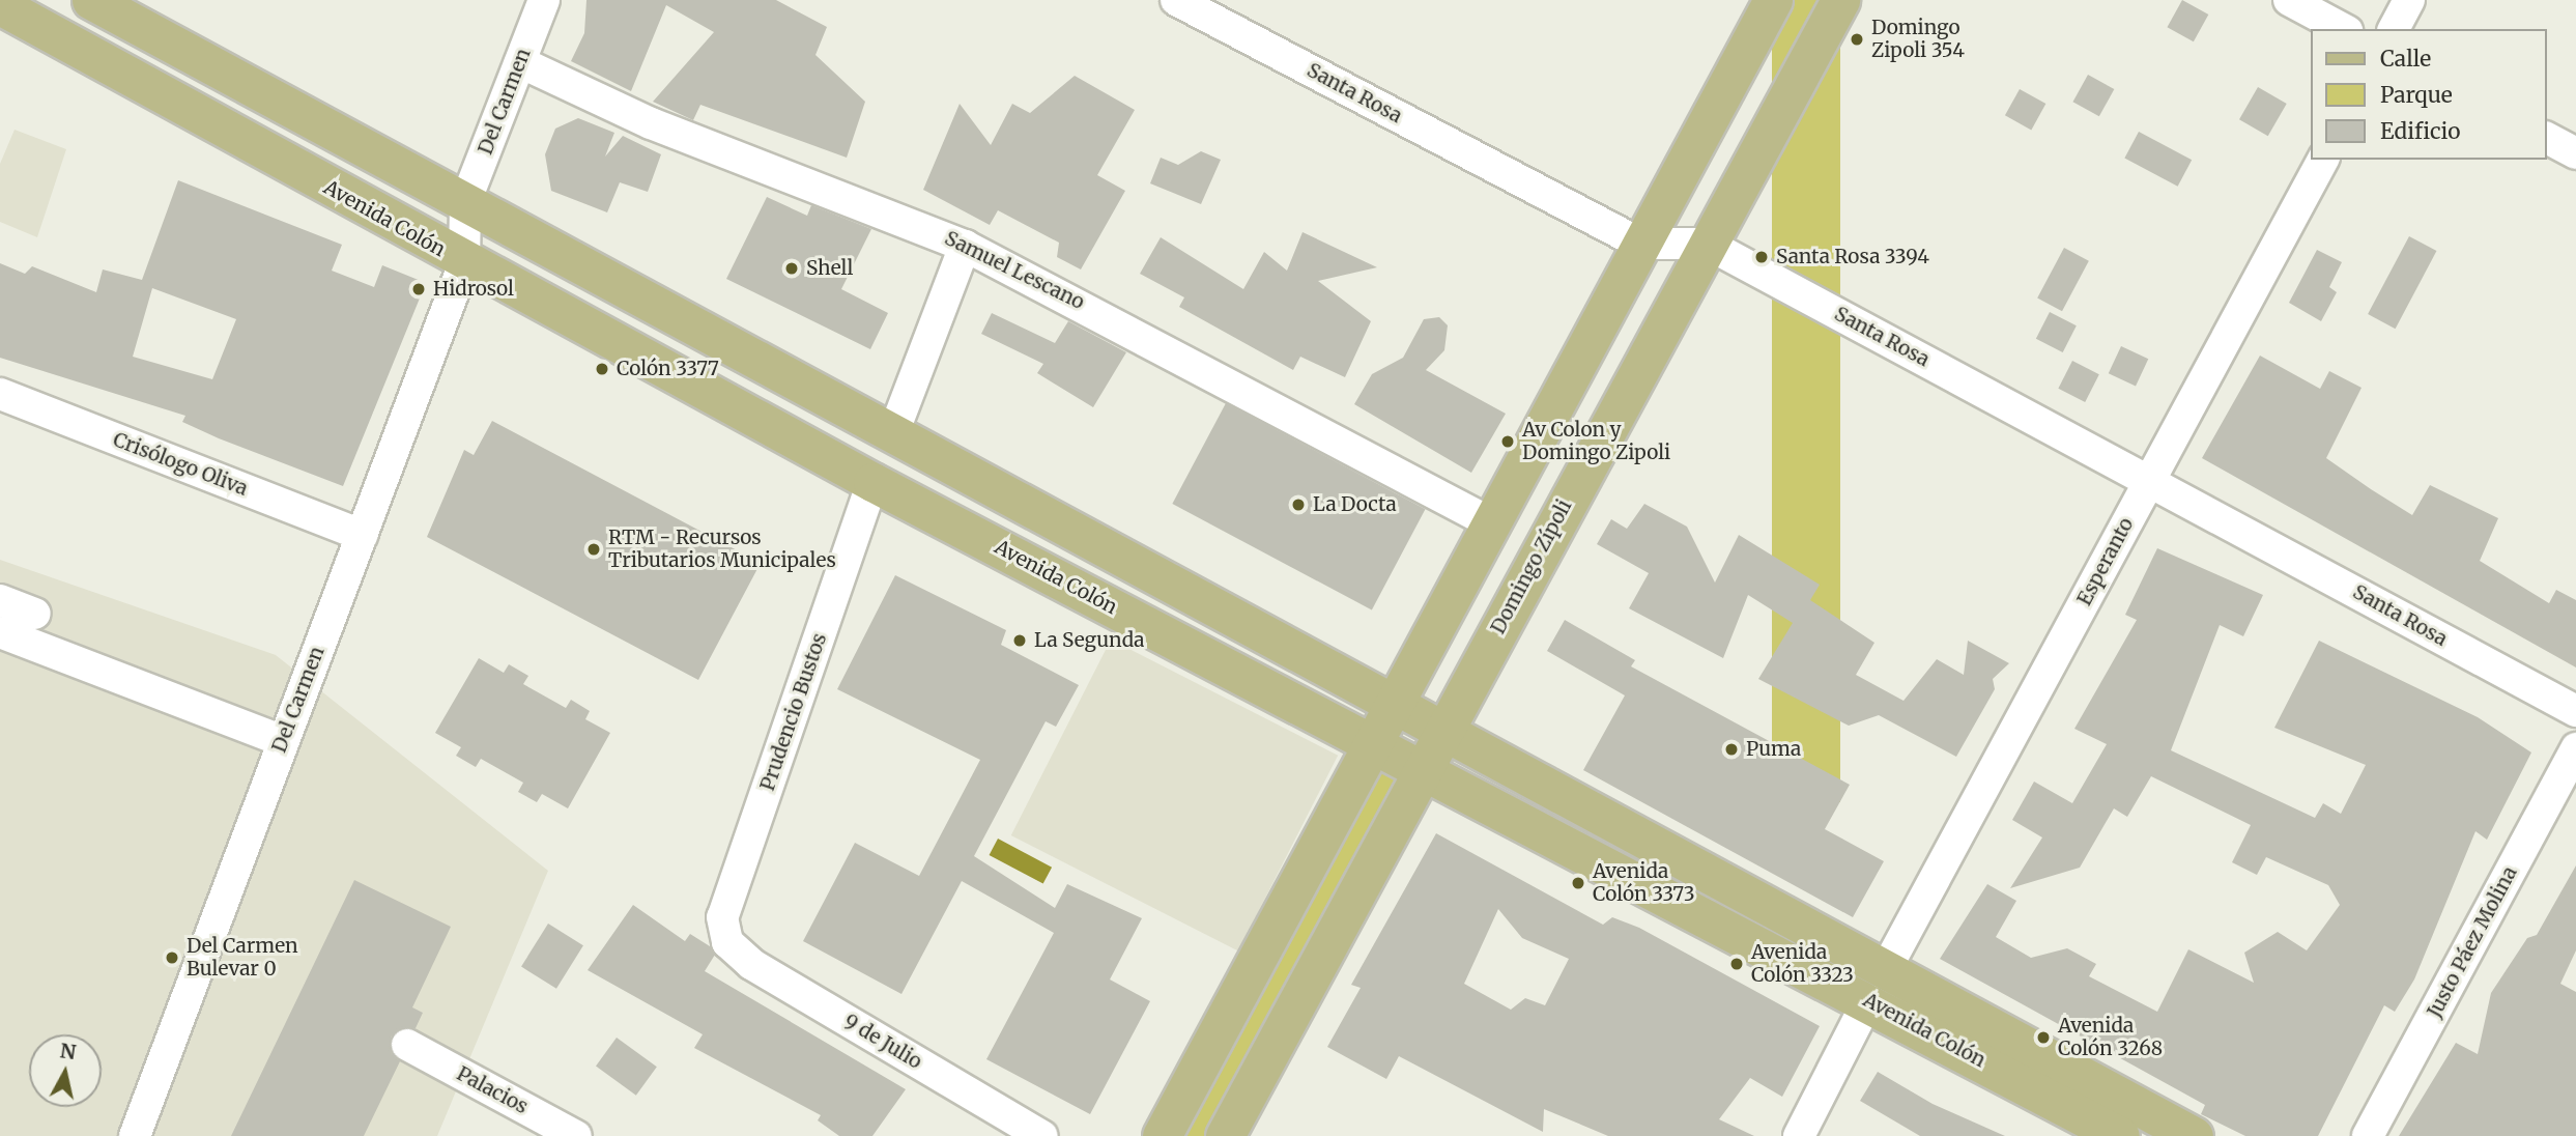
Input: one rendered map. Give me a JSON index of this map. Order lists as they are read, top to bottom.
{
  "streets": {
    "main road": ["Avenida Colón", "Domingo Zípoli"],
    "street": [
      "Santa Rosa",
      "Del Carmen",
      "Samuel Lescano",
      "Crisólogo Oliva",
      "Esperanto",
      "Prudencio Bustos",
      "Justo Páez Molina",
      "9 de Julio",
      "Palacios"
    ]
  },
  "crossings": [
    ["Santa Rosa", "Esperanto"],
    ["Santa Rosa", "Domingo Zípoli"],
    ["Del Carmen", "Avenida Colón"],
    ["Del Carmen", "Samuel Lescano"],
    ["Del Carmen", "Crisólogo Oliva"],
    ["Avenida Colón", "Esperanto"],
    ["Avenida Colón", "Domingo Zípoli"],
    ["Avenida Colón", "Prudencio Bustos"],
    ["Prudencio Bustos", "9 de Julio"]
  ],
  "places": [
    "Domingo Zipoli 354",
    "Santa Rosa 3394",
    "Shell",
    "Hidrosol",
    "Colón 3377",
    "Av Colon y Domingo Zipoli",
    "La Docta",
    "RTM - Recursos Tributarios Municipales",
    "La Segunda",
    "Puma",
    "Avenida Colón 3373",
    "Del Carmen Bulevar 0",
    "Avenida Colón 3323",
    "Avenida Colón 3268"
  ],
  "legend": ["Calle", "Parque", "Edificio"],
  "north": "top"
}
